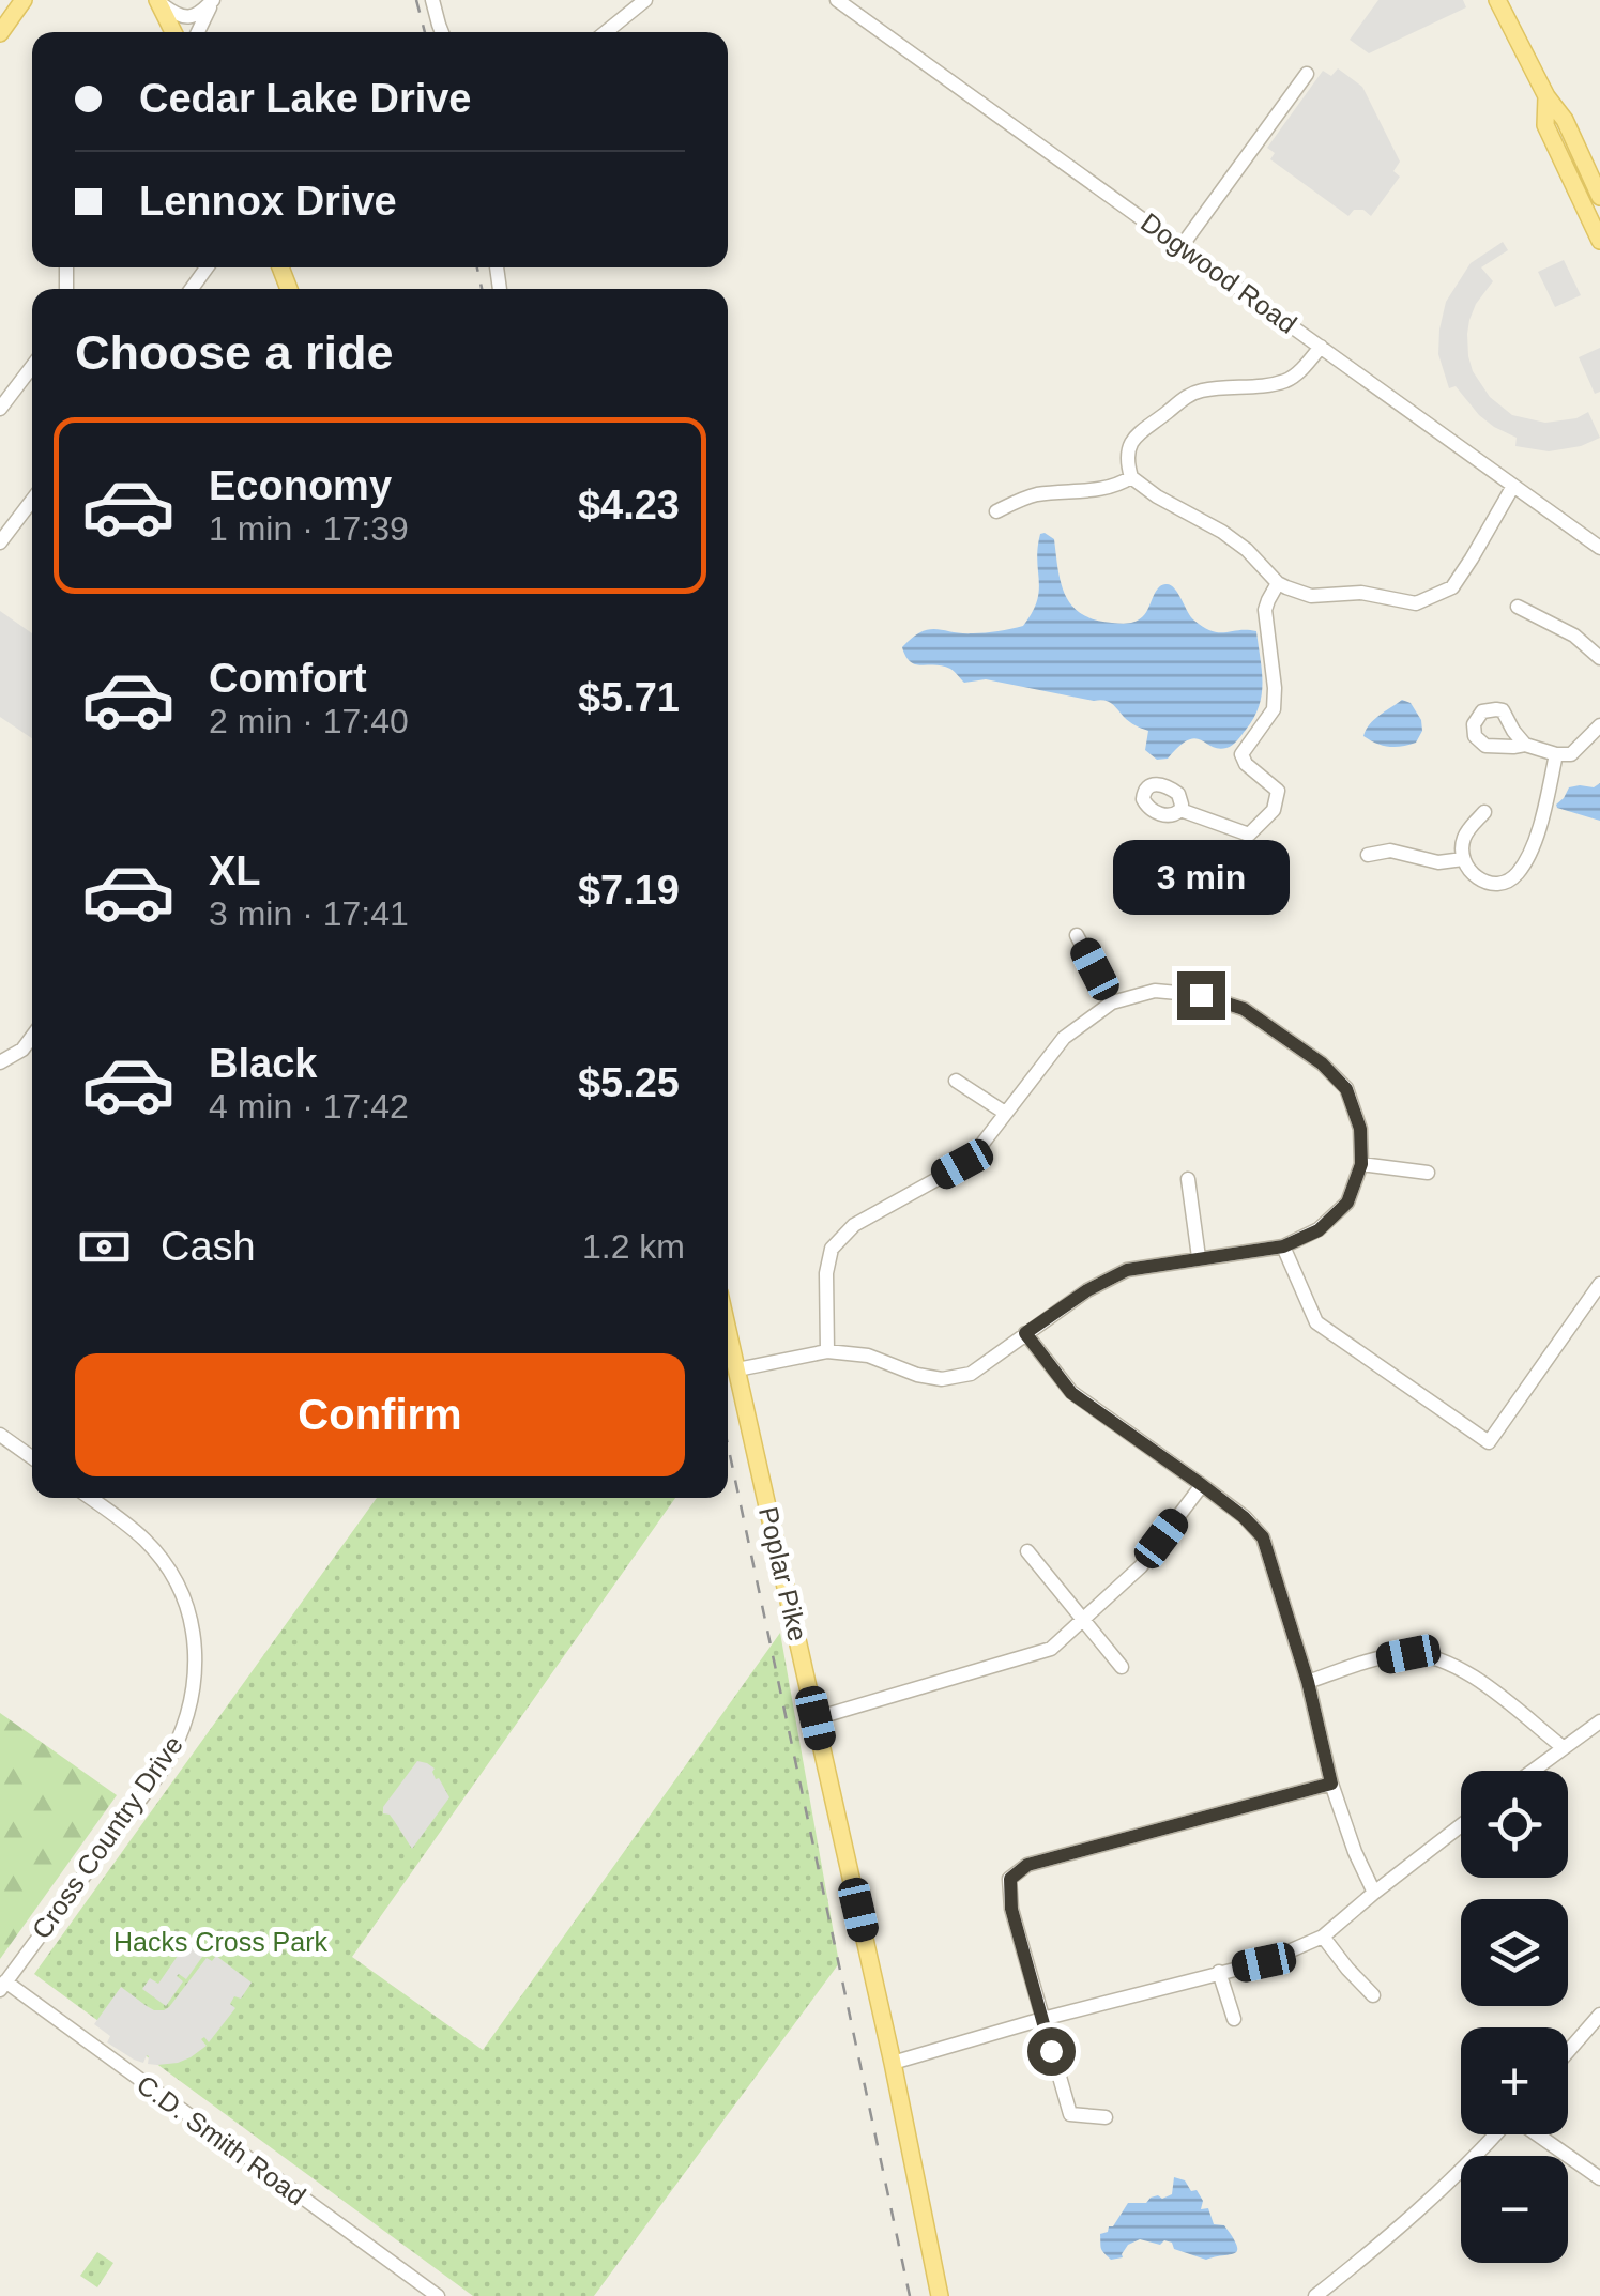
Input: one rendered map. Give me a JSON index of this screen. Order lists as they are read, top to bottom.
{
  "streets": {
    "main road": ["Poplar Pike"],
    "street": ["Dogwood Road", "Cross Country Drive", "C.D. Smith Road"]
  },
  "crossings": [
    ["Cross Country Drive", "C.D. Smith Road"]
  ],
  "parks": ["Hacks Cross Park"],
  "page": {
    "banner": ["Cedar Lake Drive", "Lennox Drive"],
    "heading": "Choose a ride",
    "list": [
      {
        "name": "Economy",
        "note": "1 min · 17:39",
        "value": "$4.23"
      },
      {
        "name": "Comfort",
        "note": "2 min · 17:40",
        "value": "$5.71"
      },
      {
        "name": "XL",
        "note": "3 min · 17:41",
        "value": "$7.19"
      },
      {
        "name": "Black",
        "note": "4 min · 17:42",
        "value": "$5.25"
      }
    ],
    "bubble": "3 min",
    "pay": ["Cash", "1.2 km"],
    "buttons": "Confirm",
    "map_buttons": ["+", "−"]
  }
}
